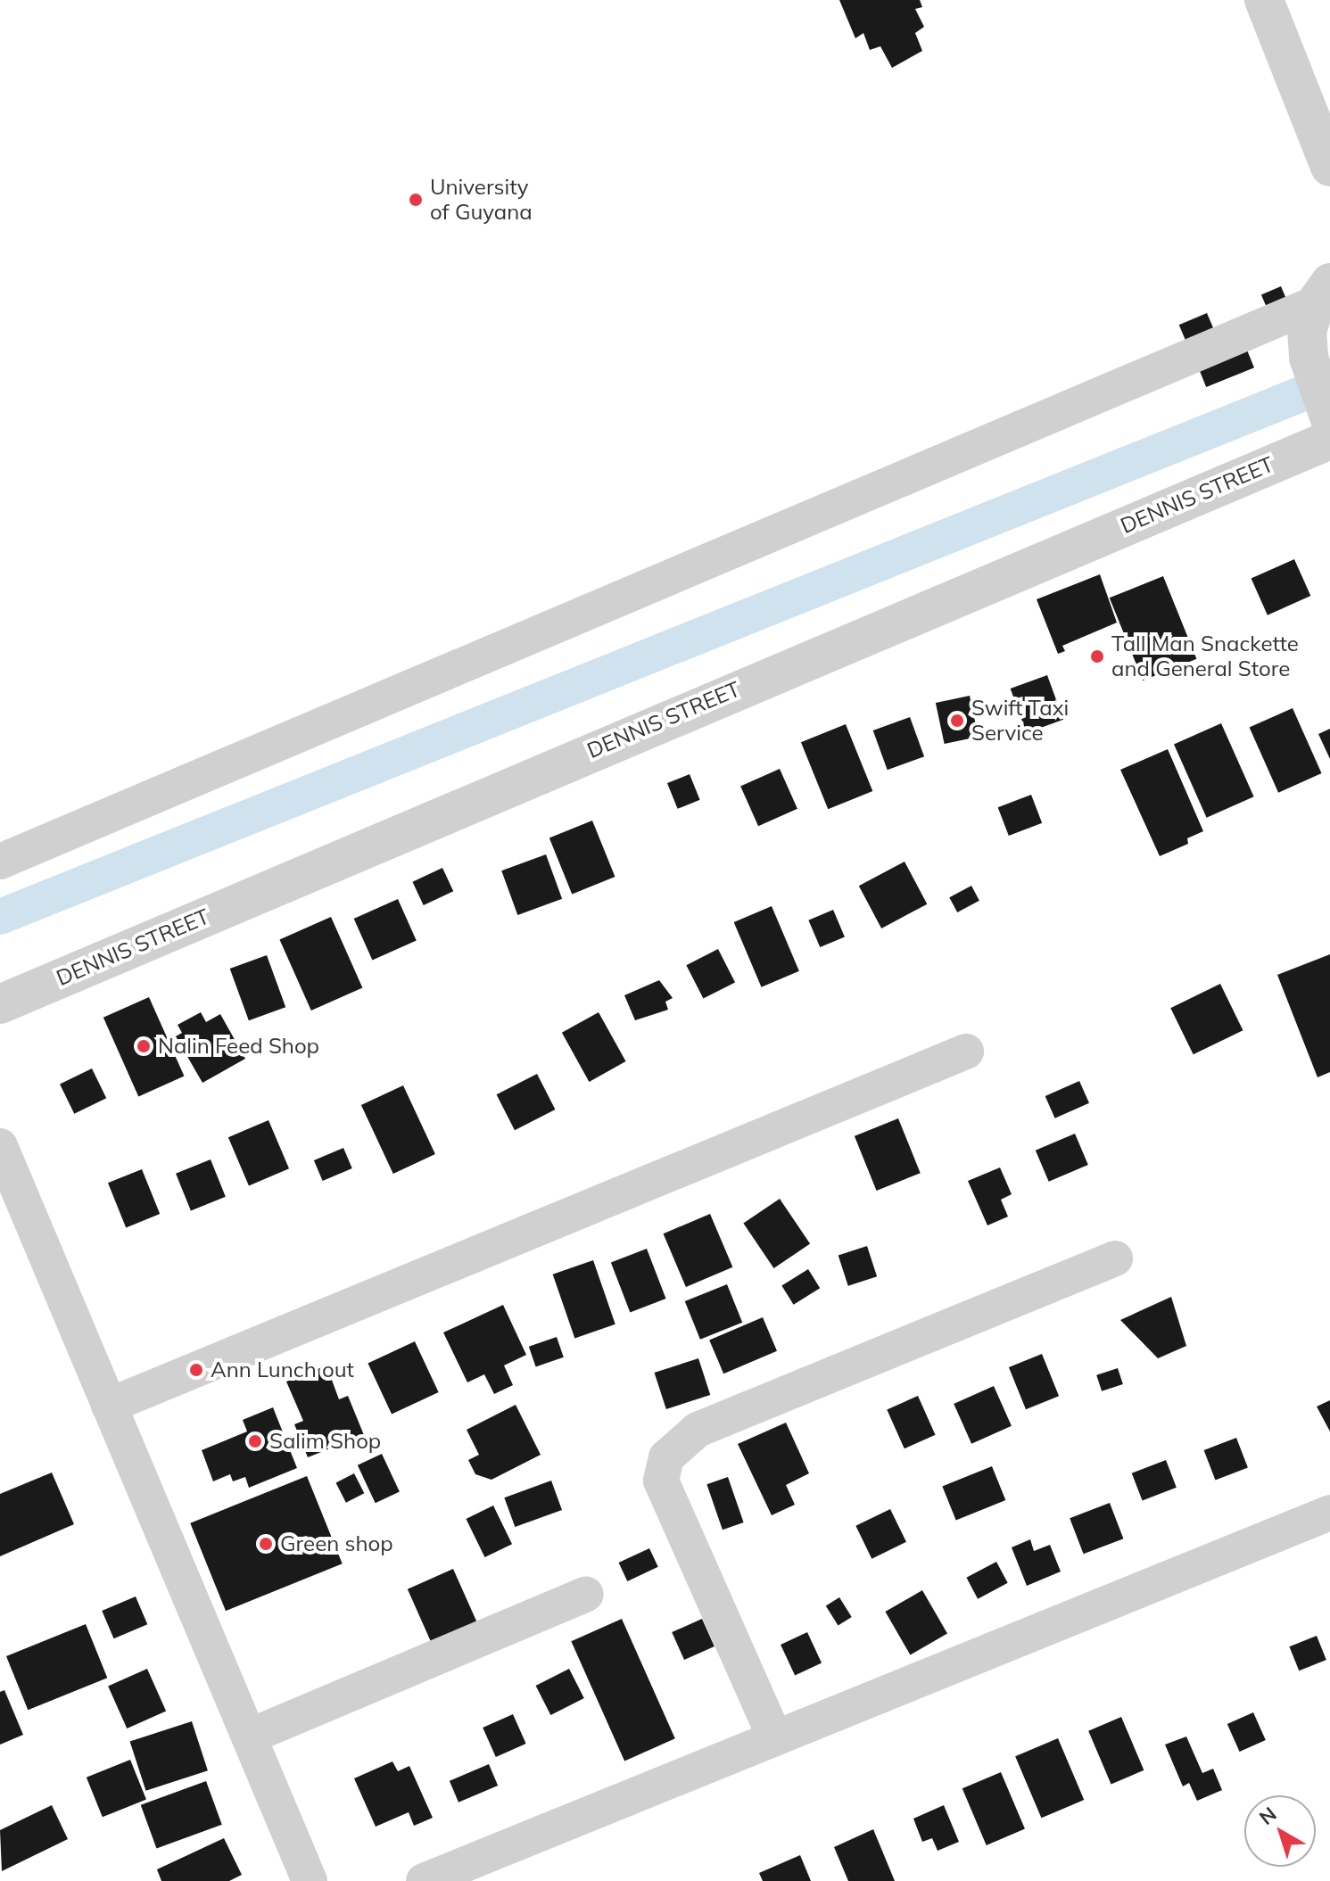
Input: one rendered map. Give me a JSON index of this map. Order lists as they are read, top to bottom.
{
  "streets": {
    "street": ["DENNIS STREET"]
  },
  "places": [
    "University of Guyana",
    "Tall Man Snackette and General Store",
    "Swift Taxi Service",
    "Nalin Feed Shop",
    "Ann Lunch out",
    "Salim Shop",
    "Green shop"
  ],
  "north": "top left"
}
